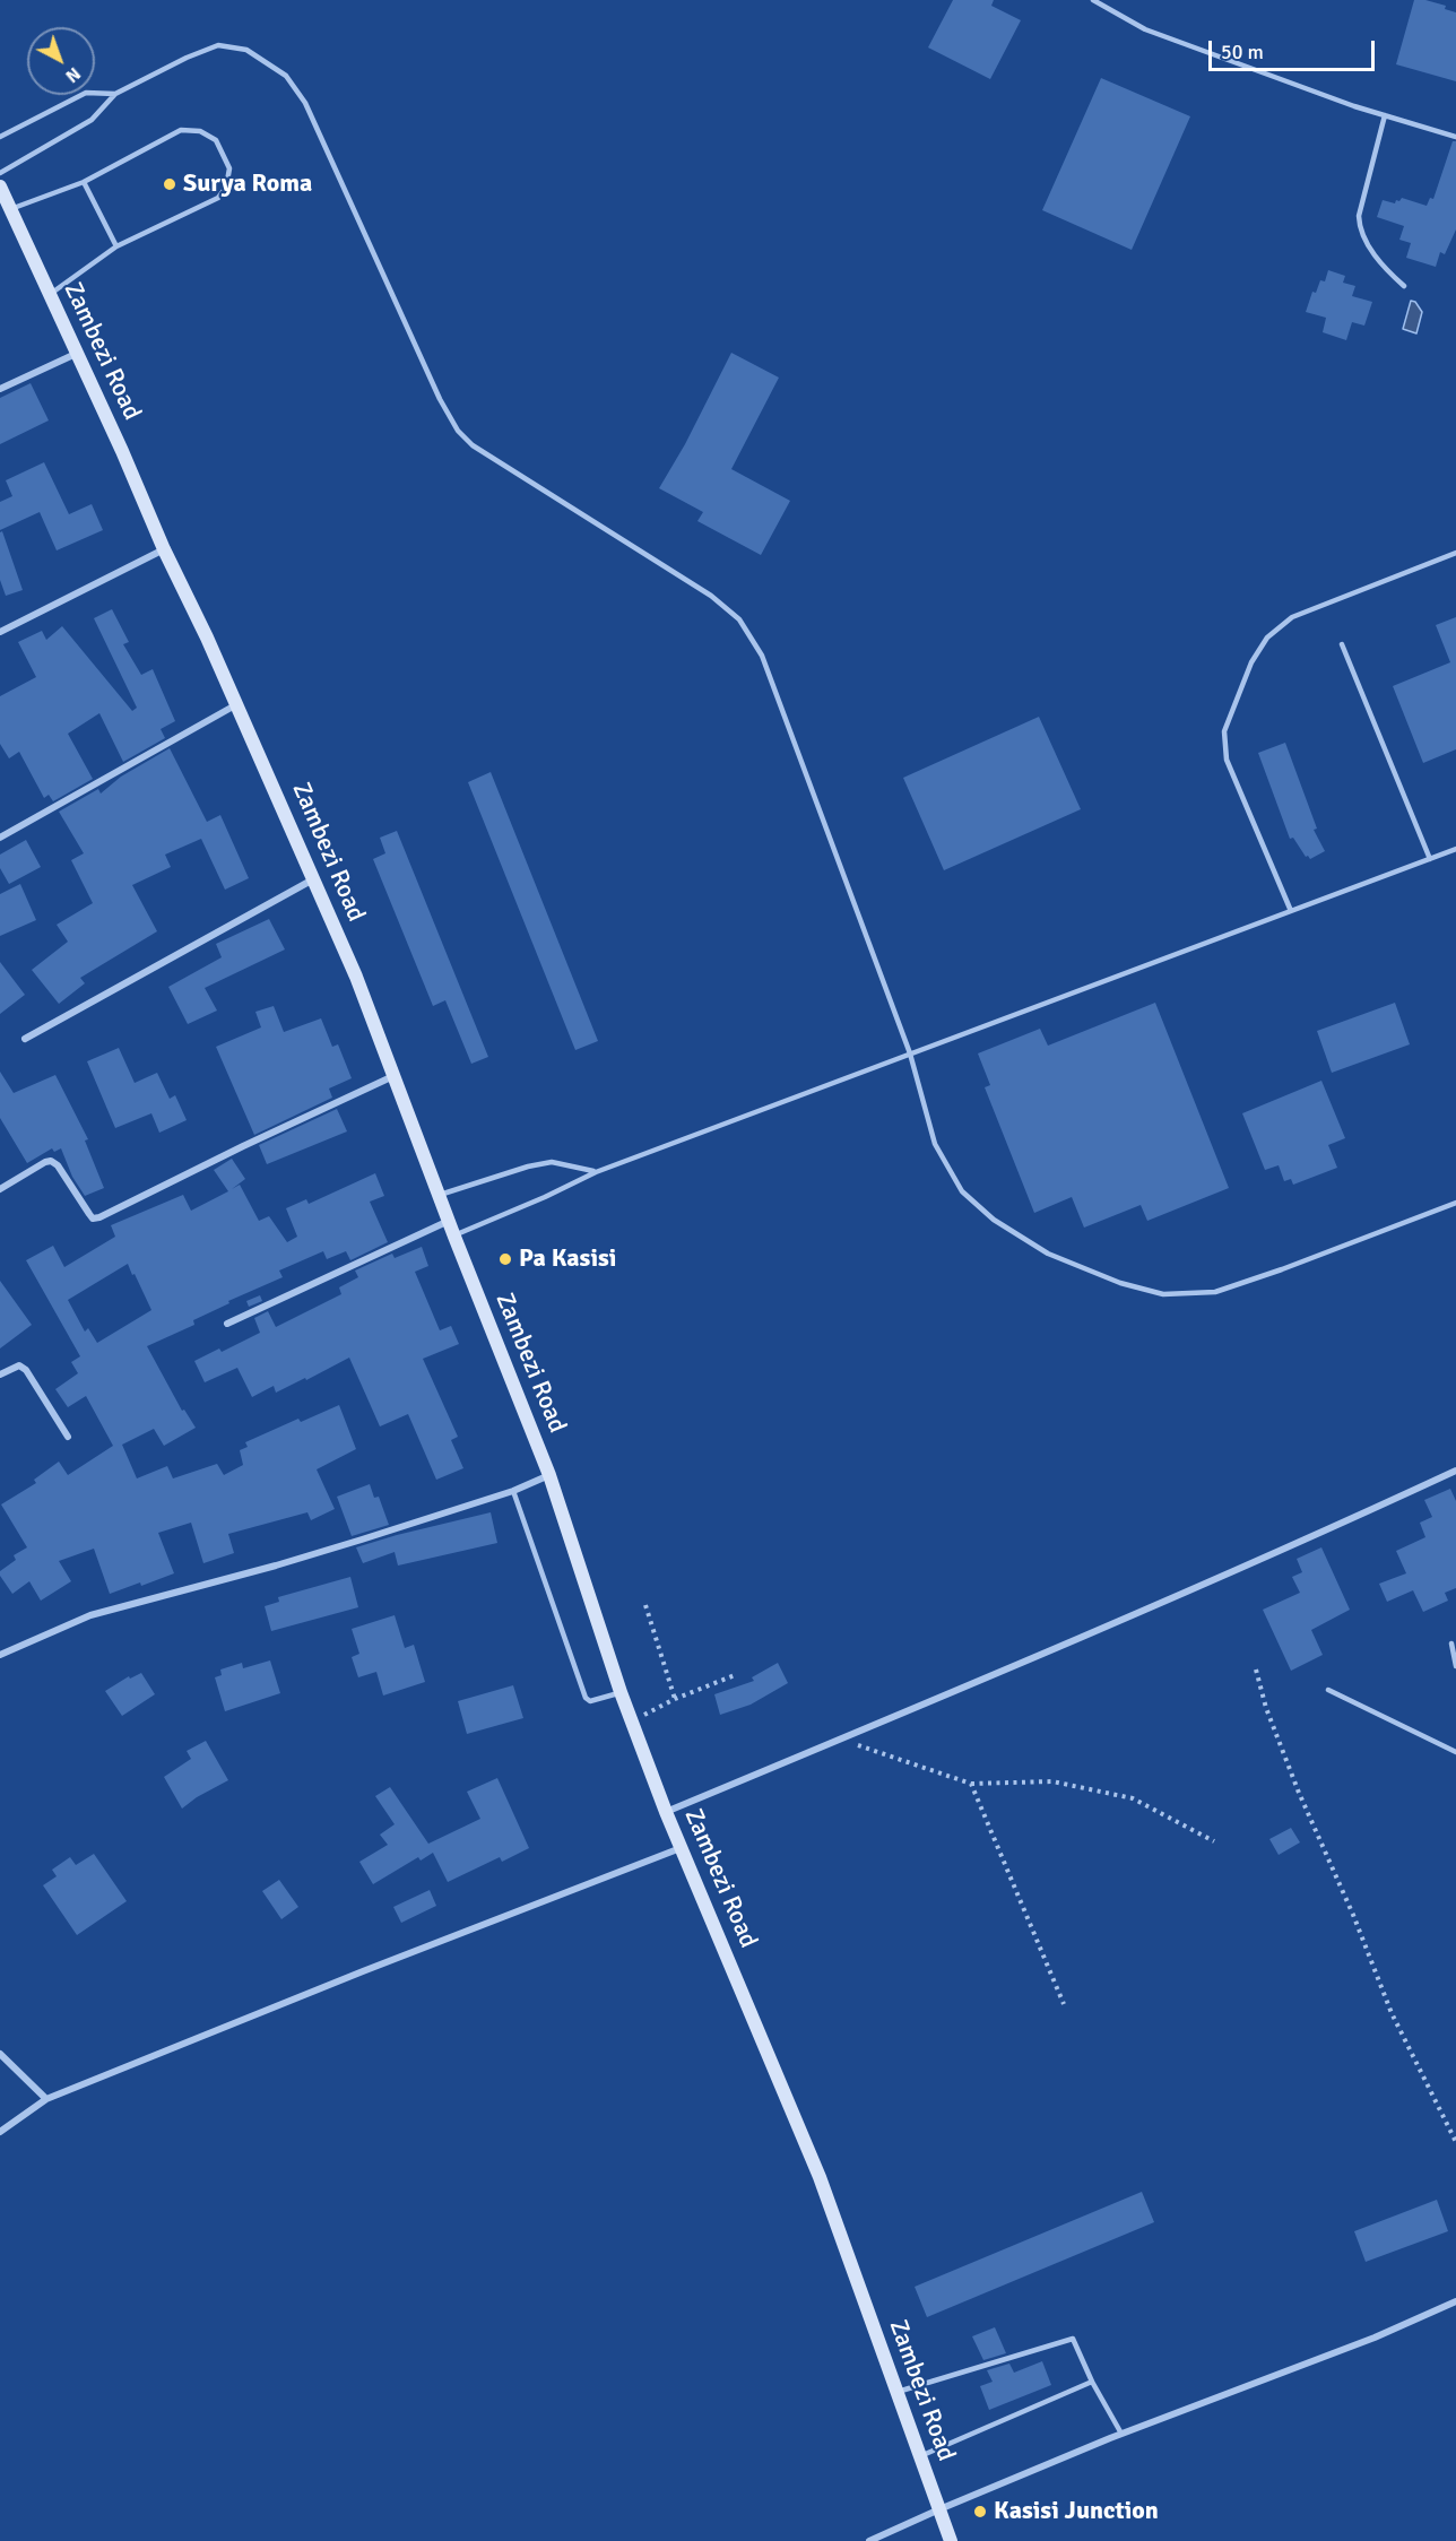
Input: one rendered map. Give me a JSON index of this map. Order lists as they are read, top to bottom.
{
  "streets": {
    "main road": ["Zambezi Road"]
  },
  "places": ["Surya Roma", "Pa Kasisi", "Kasisi Junction"],
  "scale_bar": "50 m",
  "north": "bottom right"
}
